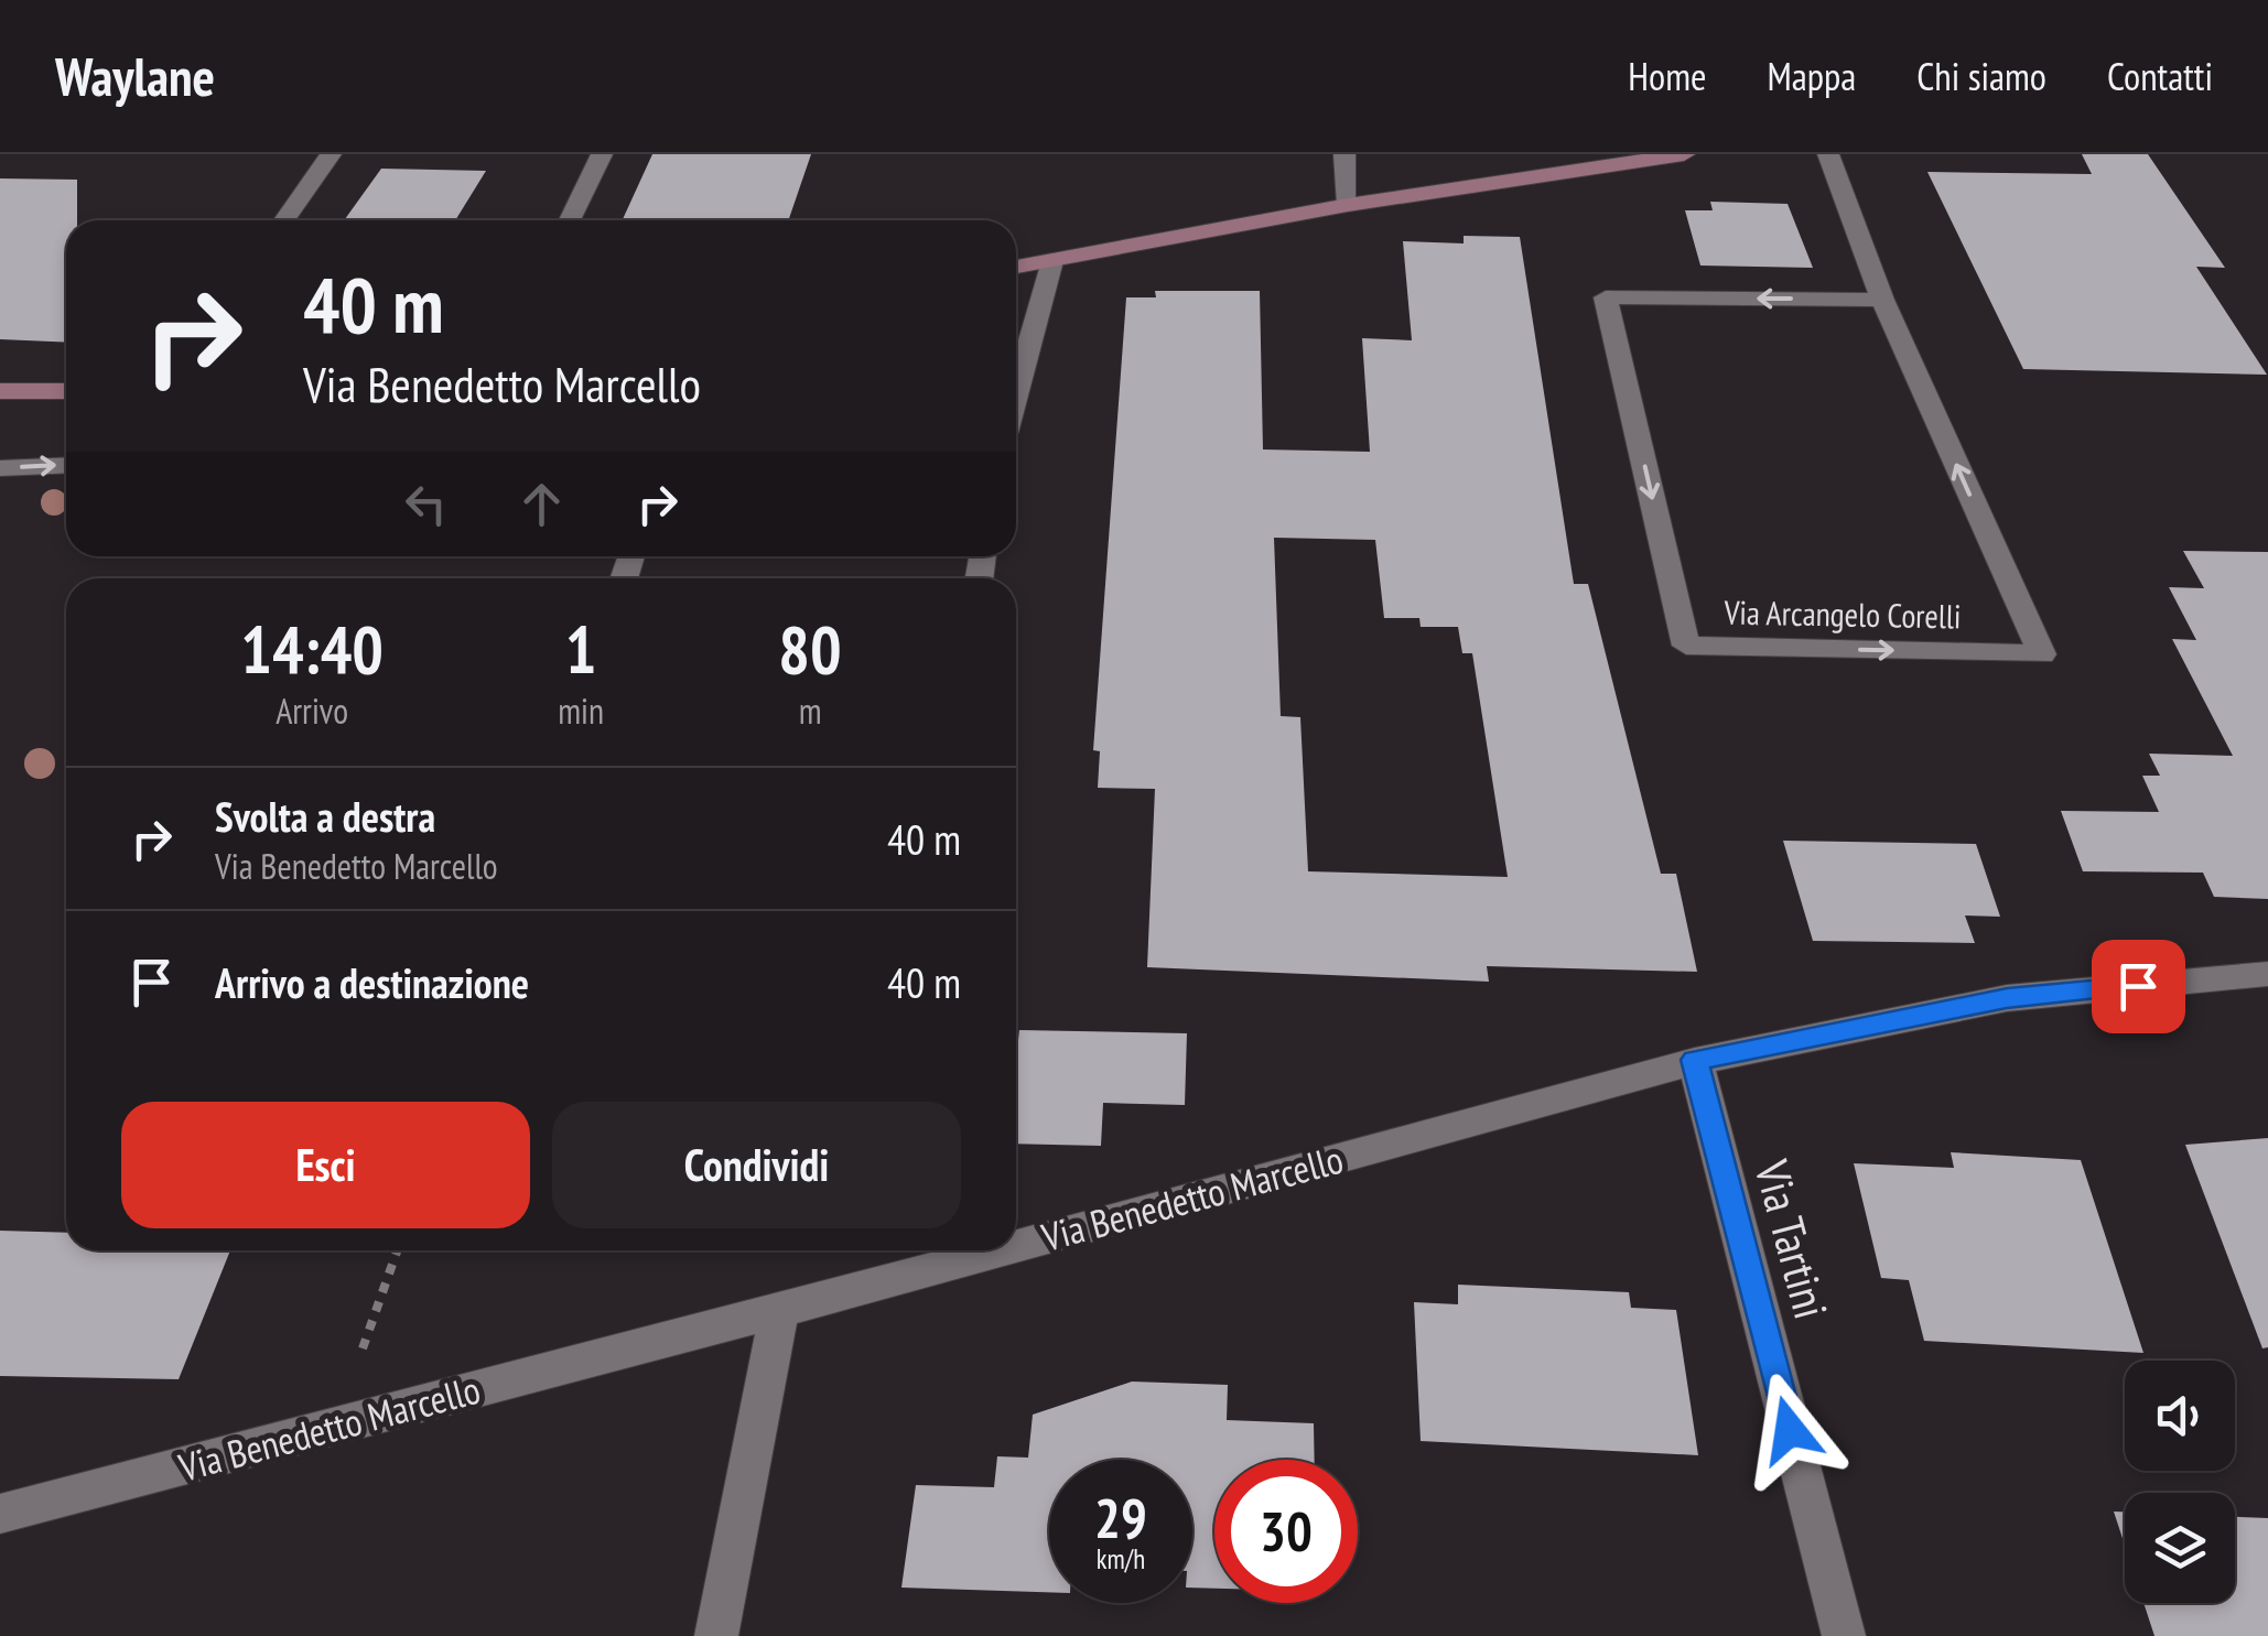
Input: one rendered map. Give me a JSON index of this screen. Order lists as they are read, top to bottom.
{
  "streets": {
    "street": ["Via Arcangelo Corelli", "Via Benedetto Marcello", "Via Tartini"]
  },
  "crossings": [
    ["Via Benedetto Marcello", "Via Tartini"]
  ],
  "page": {
    "header": "Waylane",
    "nav": [
      "Home",
      "Mappa",
      "Chi siamo",
      "Contatti"
    ],
    "turn": ["40 m", "Via Benedetto Marcello"],
    "eta": [
      "14:40",
      "Arrivo",
      "1",
      "min",
      "80",
      "m"
    ],
    "list": [
      {
        "name": "Svolta a destra",
        "note": "Via Benedetto Marcello",
        "value": "40 m"
      },
      {
        "name": "Arrivo a destinazione",
        "value": "40 m"
      }
    ],
    "buttons": ["Esci", "Condividi"],
    "speed": "29 km/h",
    "limit": "30"
  }
}
